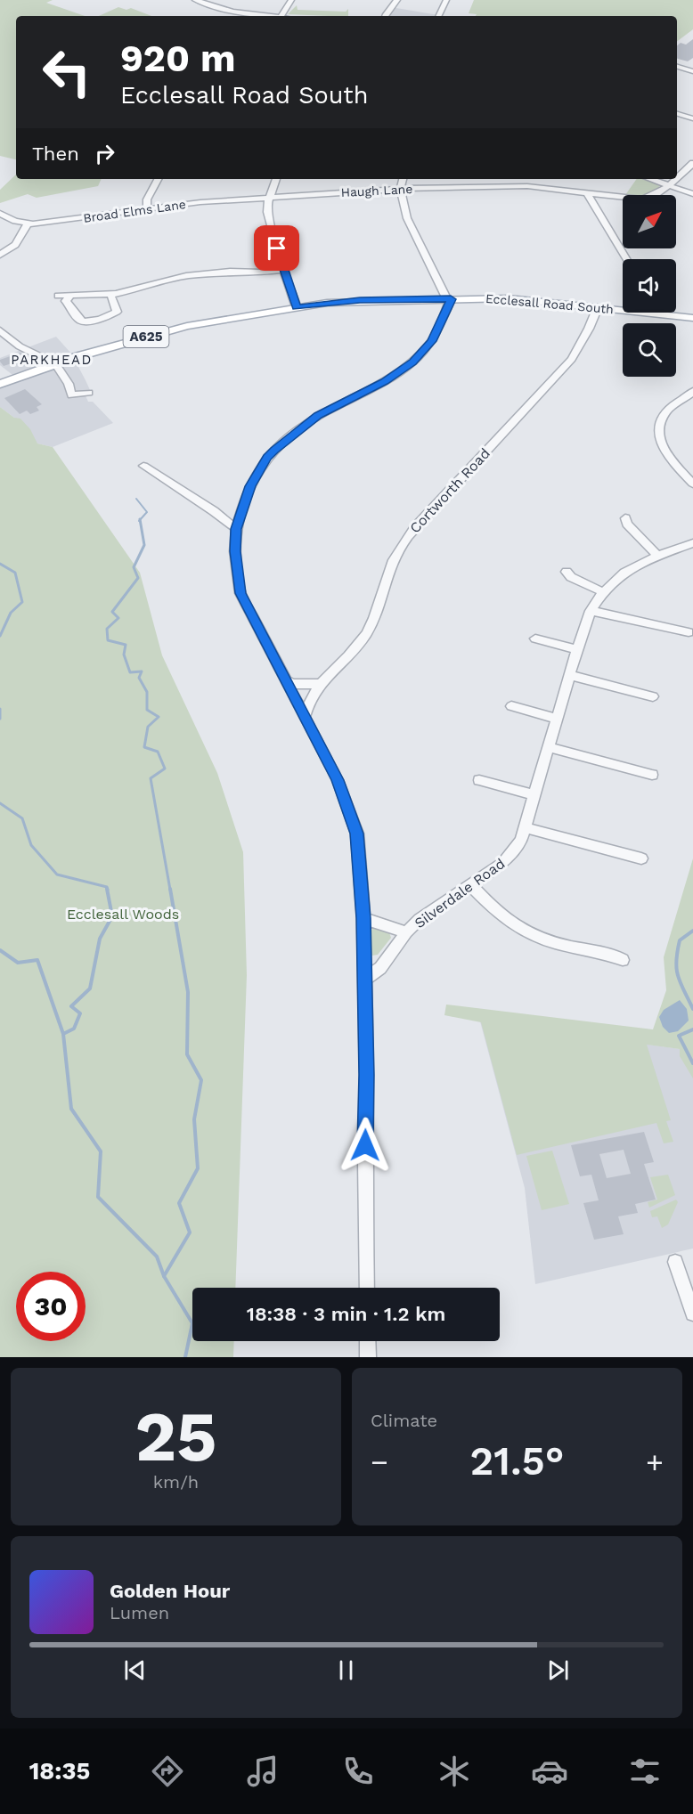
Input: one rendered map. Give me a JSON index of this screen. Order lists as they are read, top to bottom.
{
  "streets": {
    "main road": ["Ecclesall Road South", "A625"],
    "street": [
      "Haugh Lane",
      "Broad Elms Lane",
      "Cortworth Road",
      "Silverdale Road"
    ]
  },
  "crossings": [
    ["Haugh Lane", "Broad Elms Lane"],
    ["Ecclesall Road South", "Cortworth Road"]
  ],
  "districts": ["PARKHEAD"],
  "parks": ["Ecclesall Woods"],
  "north": "top right",
  "page": {
    "turn": ["920 m", "Ecclesall Road South"],
    "then": "Then",
    "limit": "30",
    "trip": "18:38 · 3 min · 1.2 km",
    "tile": [
      ["25", "km/h"],
      "Climate"
    ],
    "heat": ["−", "21.5°", "+"],
    "song": ["Golden Hour", "Lumen"],
    "tabs": "18:35"
  }
}
